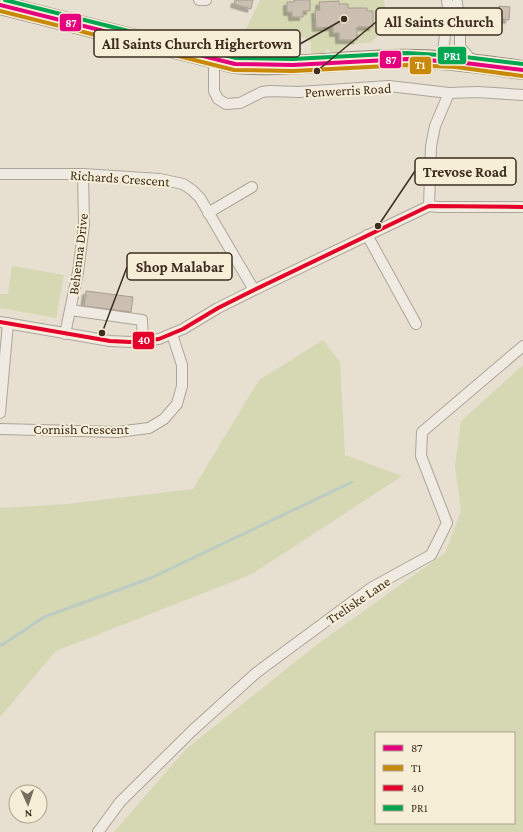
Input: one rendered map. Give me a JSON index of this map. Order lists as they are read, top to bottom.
{
  "streets": {
    "street": [
      "Penwerris Road",
      "Richards Crescent",
      "Behenna Drive",
      "Cornish Crescent",
      "Treliske Lane"
    ]
  },
  "crossings": [
    ["Richards Crescent", "Behenna Drive"]
  ],
  "places": [
    "All Saints Church Highertown",
    "All Saints Church",
    "Trevose Road",
    "Shop Malabar"
  ],
  "lines": [
    "transit line PR1",
    "transit line 87",
    "transit line T1",
    "transit line 40"
  ],
  "legend": [
    "87",
    "T1",
    "40",
    "PR1"
  ],
  "north": "bottom"
}
